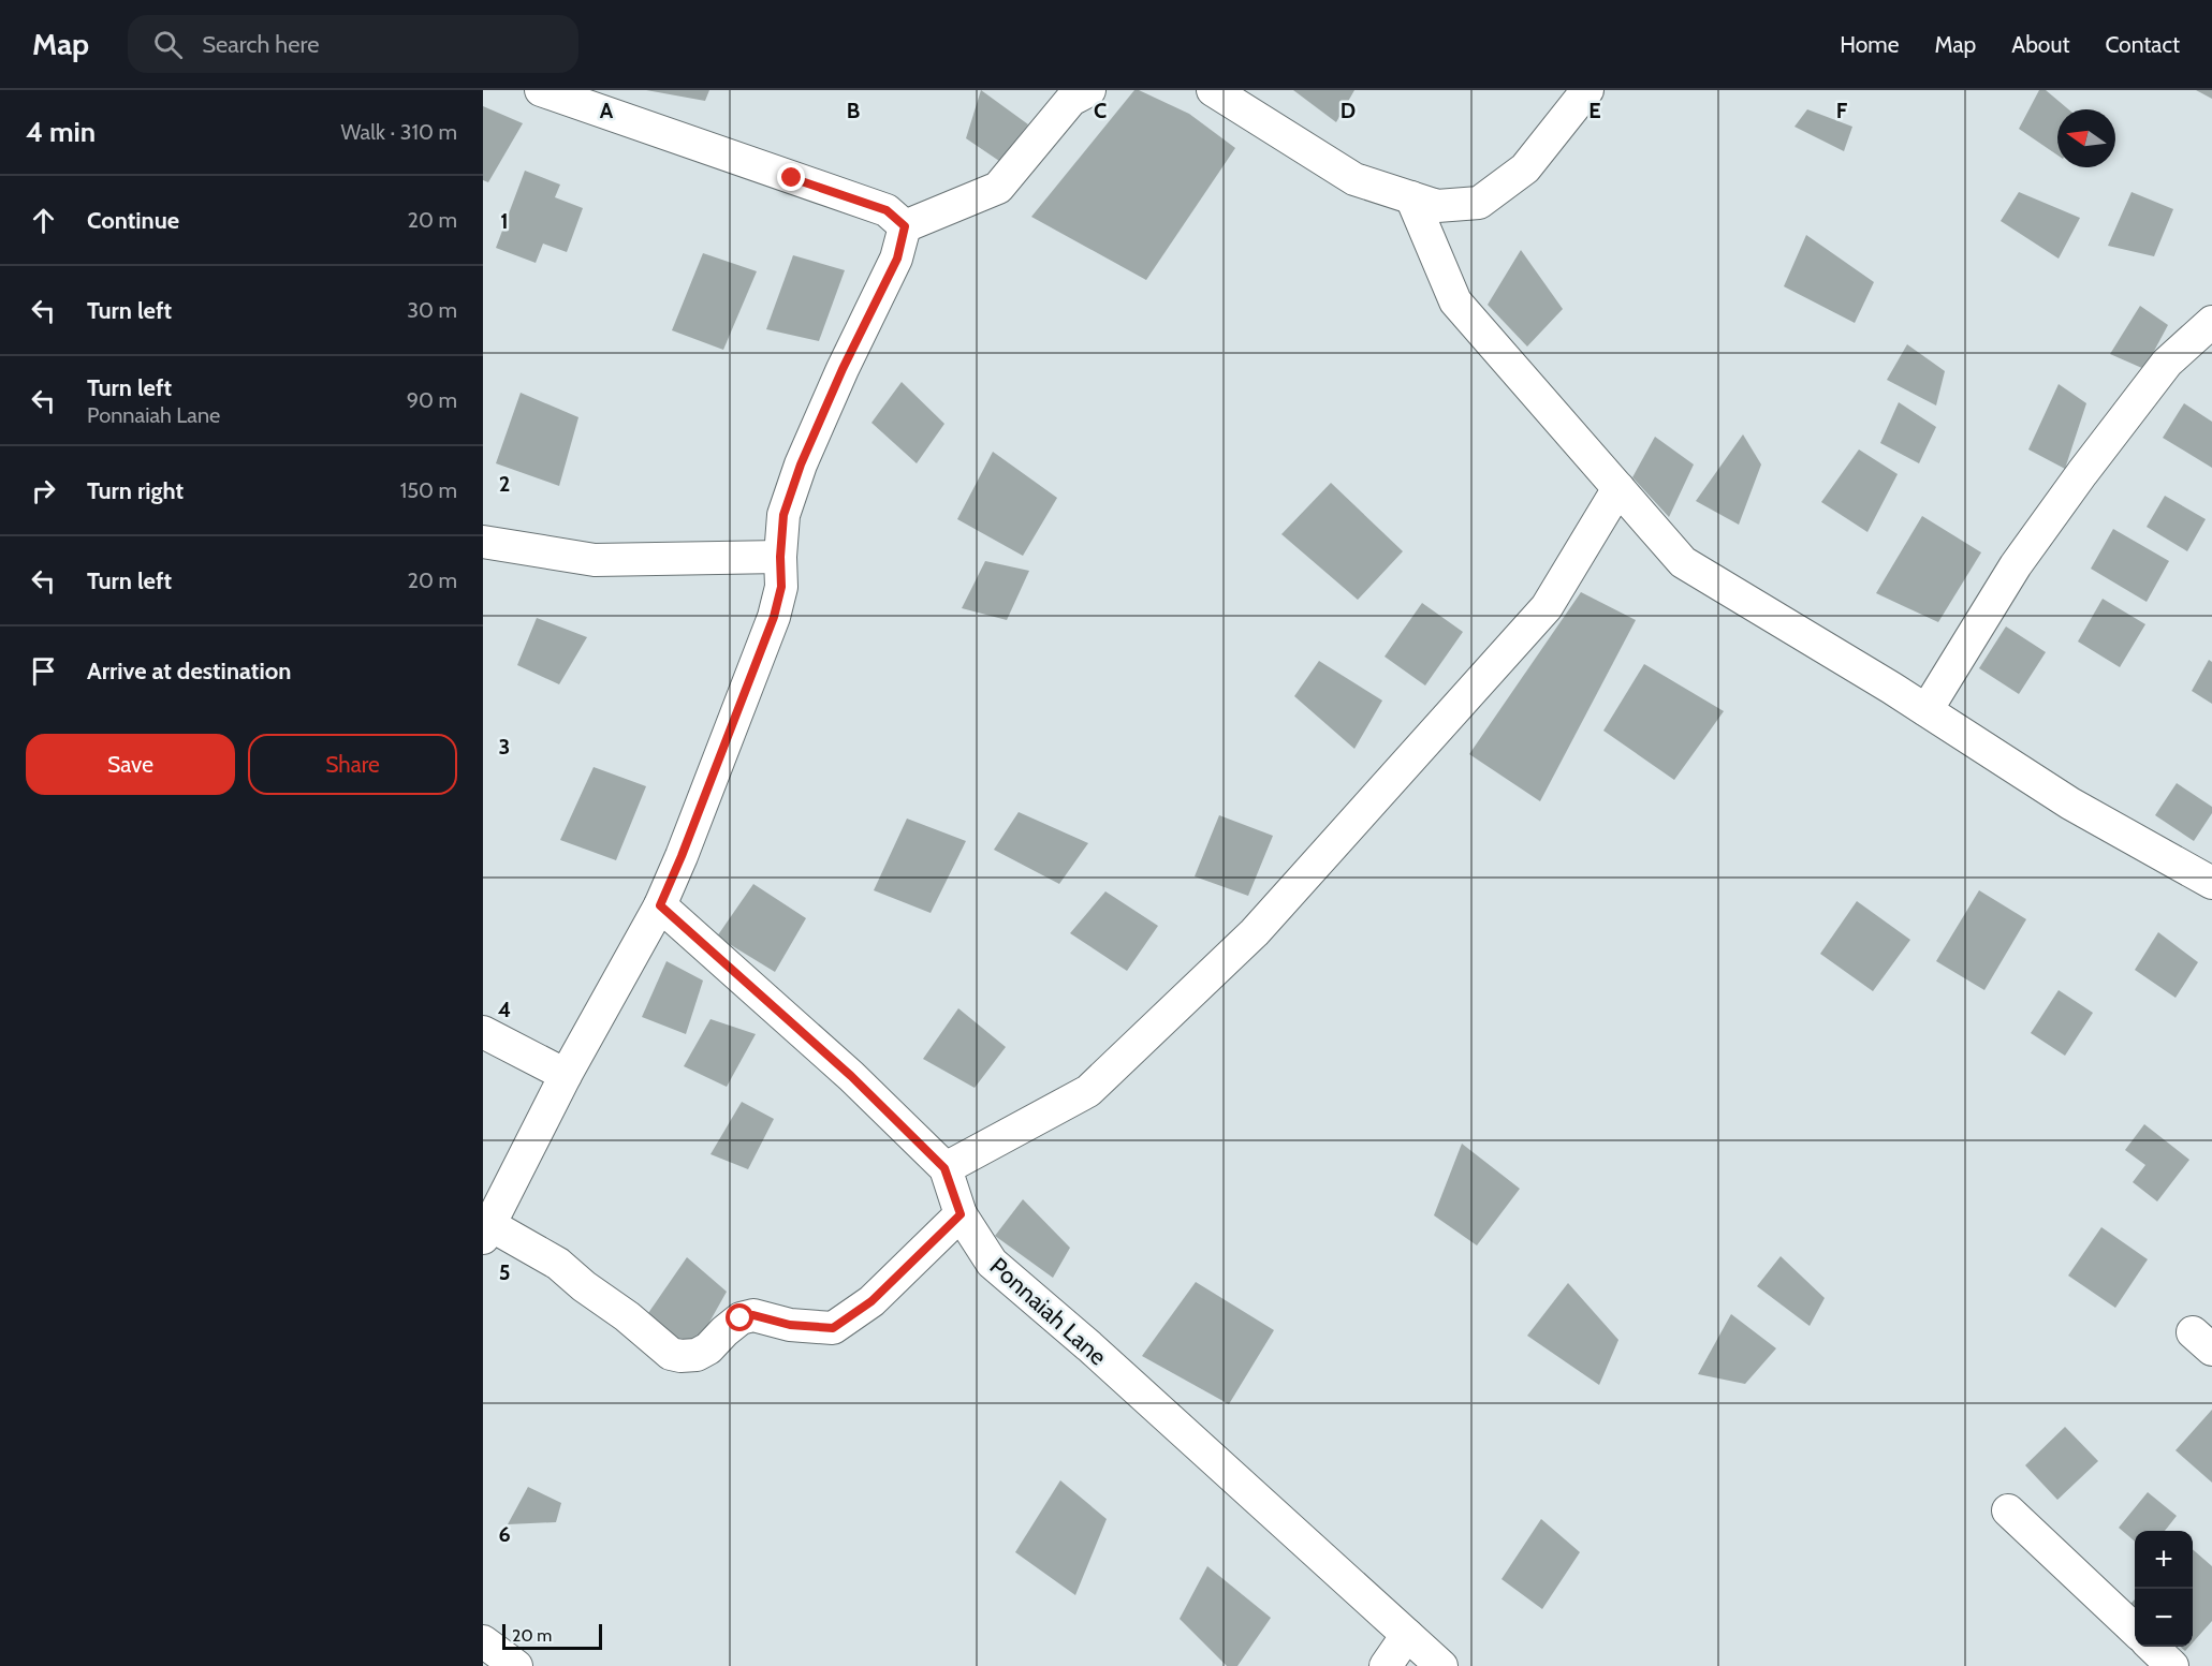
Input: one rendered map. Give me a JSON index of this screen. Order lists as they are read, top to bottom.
{
  "streets": {
    "street": ["Ponnaiah Lane"]
  },
  "scale_bar": "20 m",
  "north": "left",
  "page": {
    "header": "Map",
    "search": "Search here",
    "nav": [
      "Home",
      "Map",
      "About",
      "Contact"
    ],
    "heading": ["4 min", "Walk · 310 m"],
    "list": [
      ["Continue", "20 m"],
      ["Turn left", "30 m"],
      ["Turn left", "Ponnaiah Lane", "90 m"],
      ["Turn right", "150 m"],
      ["Turn left", "20 m"],
      "Arrive at destination"
    ],
    "buttons": ["Save", "Share"],
    "map_buttons": ["+", "−"],
    "scale": "20 m"
  },
  "grid": {
    "columns": [
      "A",
      "B",
      "C",
      "D",
      "E",
      "F"
    ],
    "rows": [
      "1",
      "2",
      "3",
      "4",
      "5",
      "6"
    ]
  }
}
